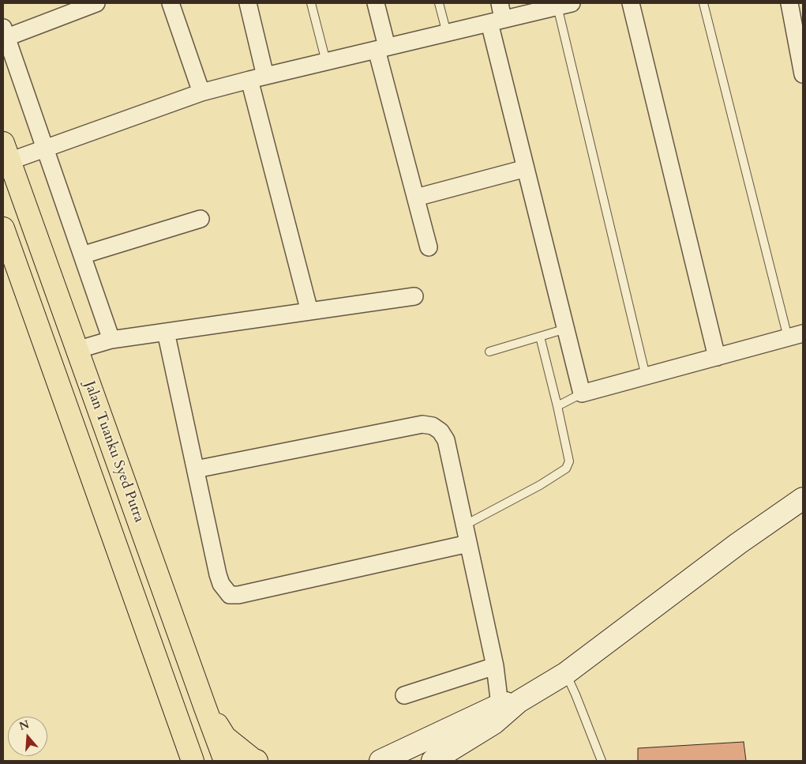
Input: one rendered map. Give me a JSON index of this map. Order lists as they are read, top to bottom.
{
  "streets": {
    "main road": ["Jalan Tuanku Syed Putra"]
  },
  "north": "top"
}
